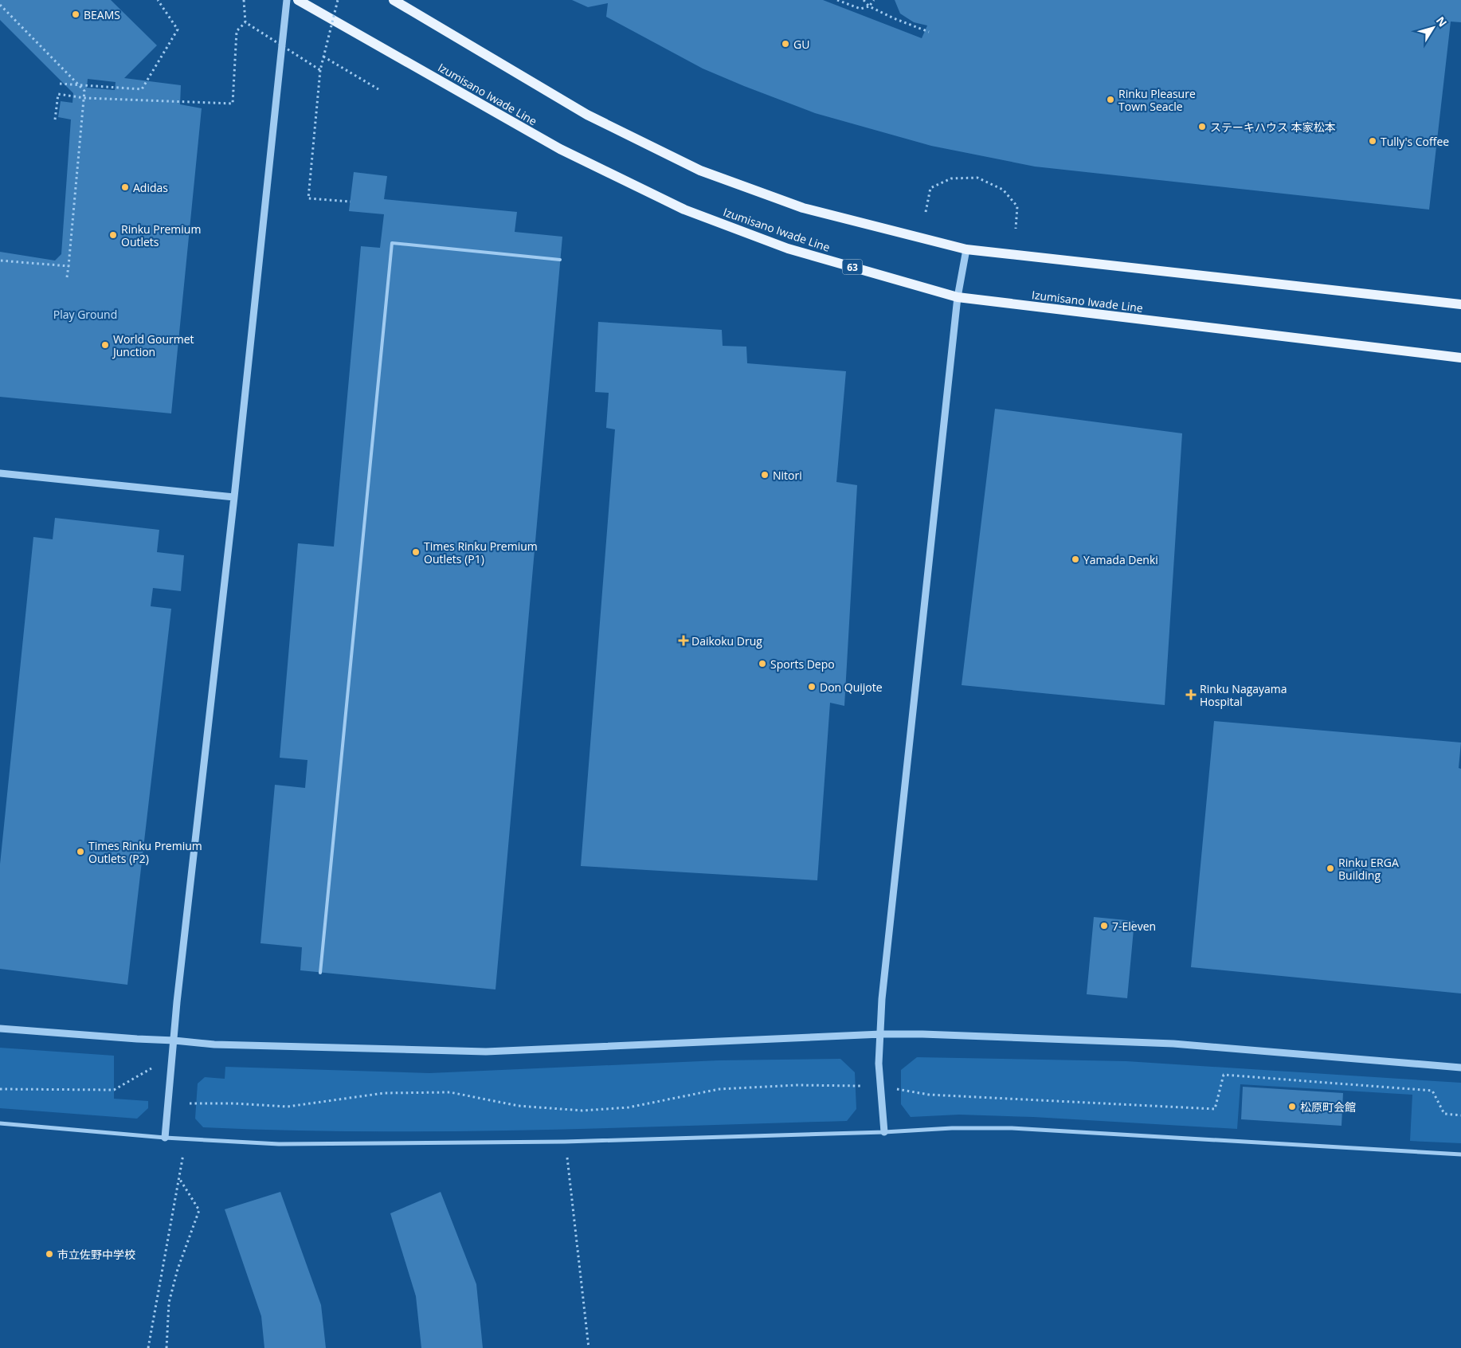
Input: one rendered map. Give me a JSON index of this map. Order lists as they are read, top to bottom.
{
  "streets": {
    "main road": ["Izumisano Iwade Line", "63"]
  },
  "parks": ["Play Ground"],
  "places": {
    "other": [
      "BEAMS",
      "GU",
      "Rinku Pleasure Town Seacle",
      "ステーキハウス 本家松本",
      "Tully's Coffee",
      "Adidas",
      "Rinku Premium Outlets",
      "World Gourmet Junction",
      "Nitori",
      "Times Rinku Premium Outlets (P1)",
      "Yamada Denki",
      "Sports Depo",
      "Don Quijote",
      "Times Rinku Premium Outlets (P2)",
      "Rinku ERGA Building",
      "7-Eleven",
      "松原町会館",
      "市立佐野中学校"
    ],
    "health": ["Daikoku Drug", "Rinku Nagayama Hospital"]
  },
  "north": "top right"
}
